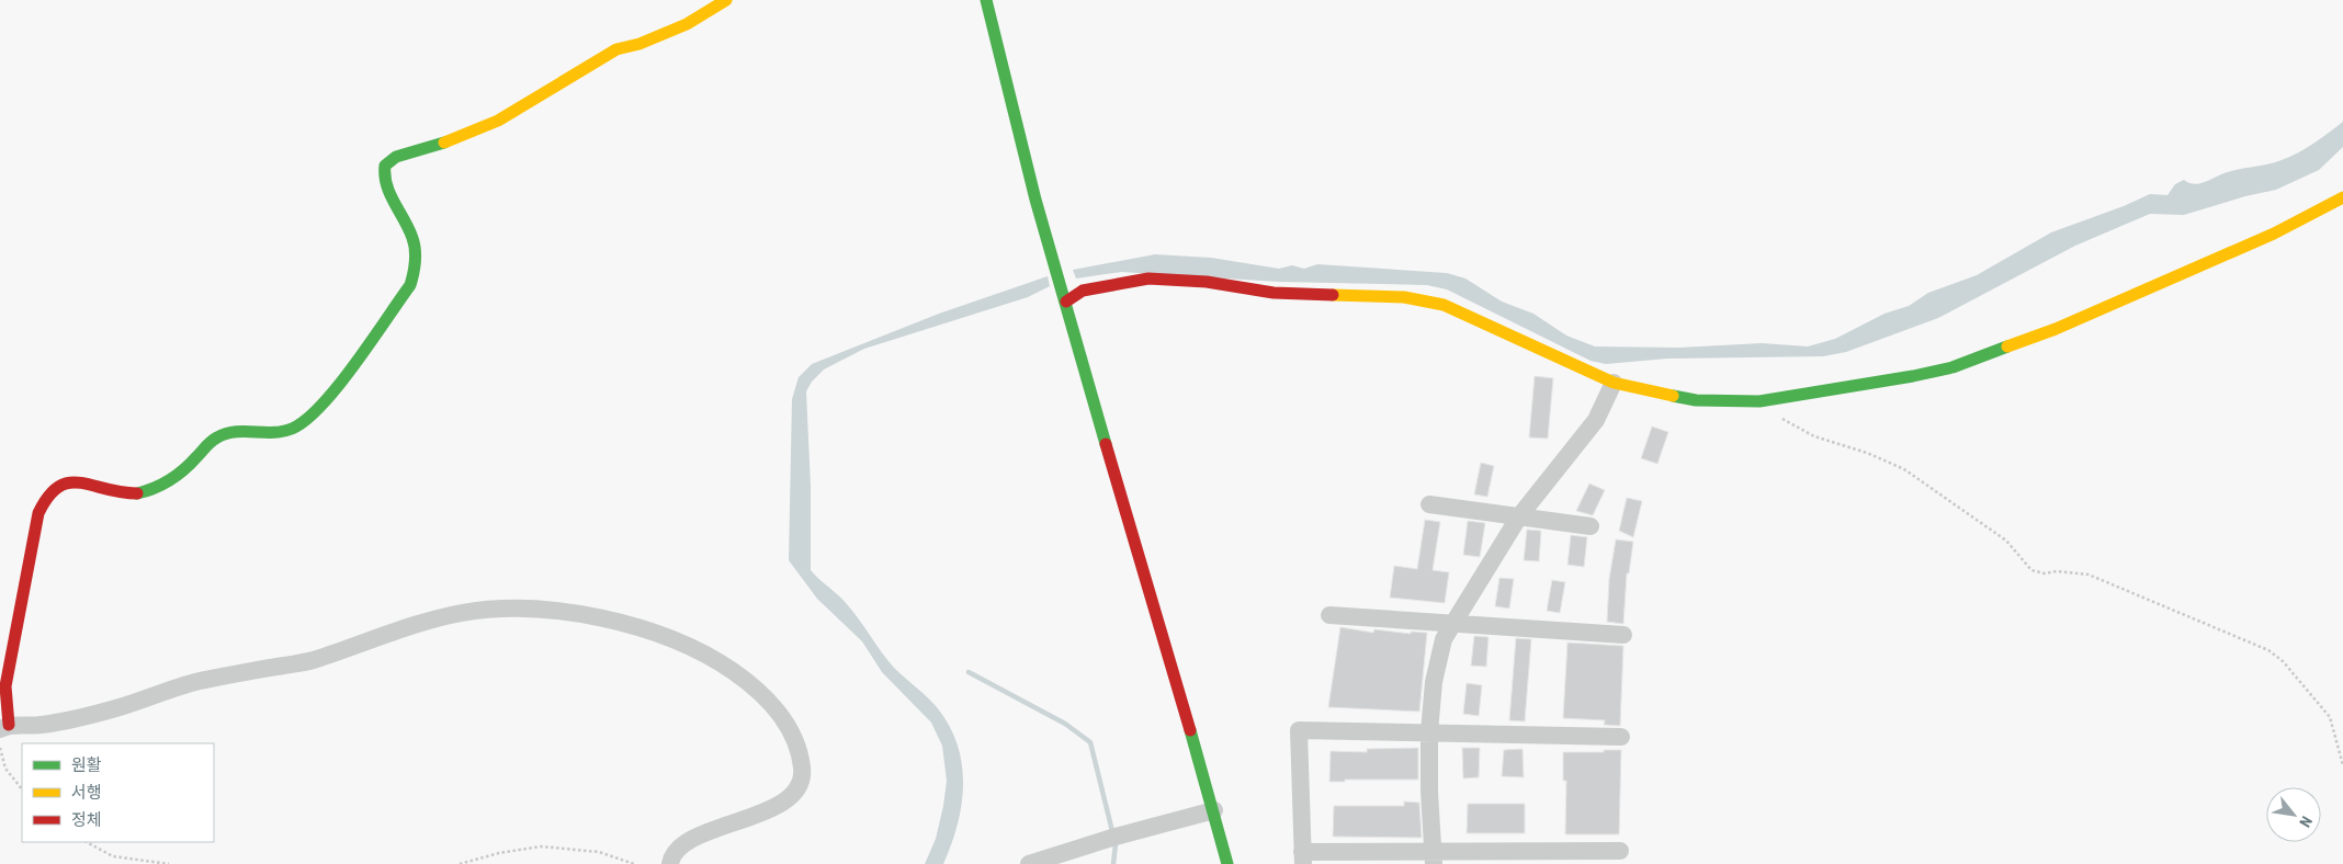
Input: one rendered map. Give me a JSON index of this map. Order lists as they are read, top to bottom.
{
  "legend": ["원활", "서행", "정체"],
  "north": "bottom right"
}
